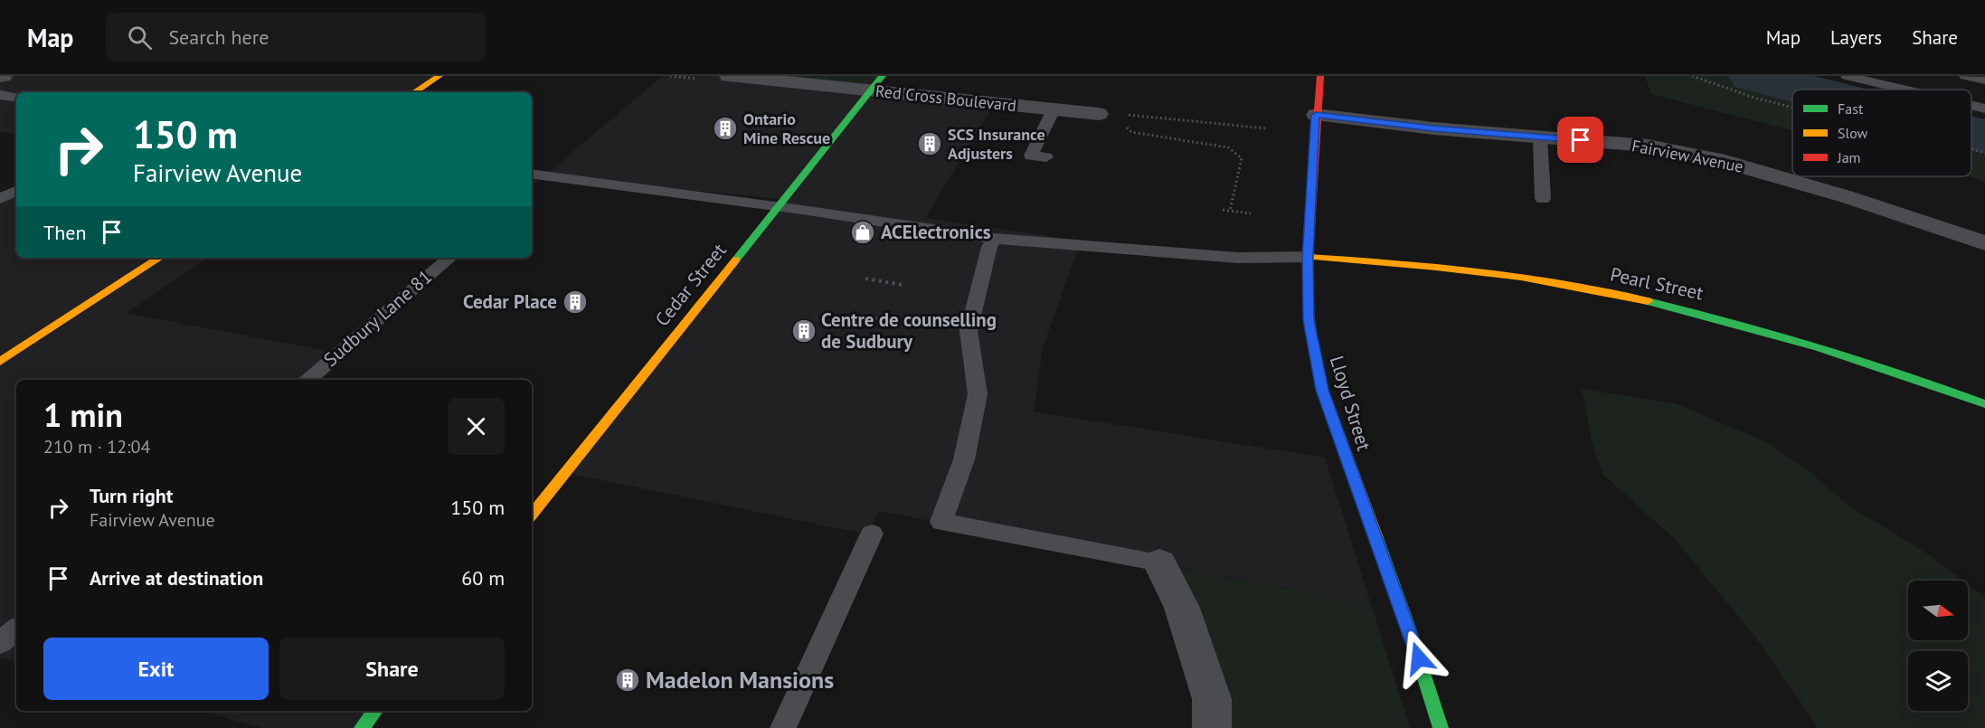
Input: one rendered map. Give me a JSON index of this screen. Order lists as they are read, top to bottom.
{
  "streets": {
    "street": [
      "Red Cross Boulevard",
      "Fairview Avenue",
      "Pearl Street",
      "Cedar Street",
      "Lloyd Street"
    ],
    "lane": ["Sudbury Lane 81"]
  },
  "crossings": [
    ["Red Cross Boulevard", "Cedar Street"],
    ["Fairview Avenue", "Lloyd Street"],
    ["Pearl Street", "Lloyd Street"]
  ],
  "places": {
    "building": [
      "Ontario Mine Rescue",
      "SCS Insurance Adjusters",
      "Cedar Place",
      "Centre de counselling de Sudbury",
      "Madelon Mansions"
    ],
    "shop": ["ACElectronics"]
  },
  "legend": ["Fast", "Slow", "Jam"],
  "north": "right",
  "page": {
    "header": "Map",
    "search": "Search here",
    "nav": ["Map", "Layers", "Share"],
    "turn": ["150 m", "Fairview Avenue"],
    "then": "Then",
    "heading": ["1 min", "210 m · 12:04"],
    "list": [
      {
        "name": "Turn right",
        "note": "Fairview Avenue",
        "value": "150 m"
      },
      {
        "name": "Arrive at destination",
        "value": "60 m"
      }
    ],
    "buttons": ["Exit", "Share"]
  }
}
